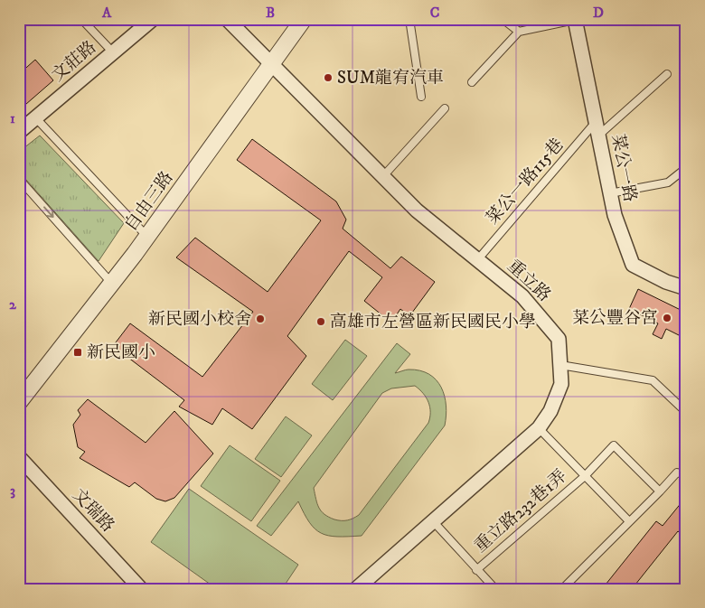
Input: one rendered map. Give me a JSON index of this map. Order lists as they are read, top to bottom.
{
  "streets": {
    "street": [
      "文莊路",
      "菜公一路",
      "自由三路",
      "重立路",
      "文瑞路"
    ],
    "lane": ["菜公一路115巷", "重立路232巷1弄"]
  },
  "crossings": [
    ["菜公一路", "菜公一路115巷"],
    ["菜公一路115巷", "重立路"],
    ["自由三路", "重立路"]
  ],
  "places": {
    "other": [
      "SUM龍宥汽車",
      "菜公豐谷宮",
      "新民國小校舍",
      "高雄市左營區新民國民小學"
    ],
    "transit": ["新民國小"]
  },
  "grid": {
    "columns": [
      "A",
      "B",
      "C",
      "D"
    ],
    "rows": ["1", "2", "3"]
  }
}
